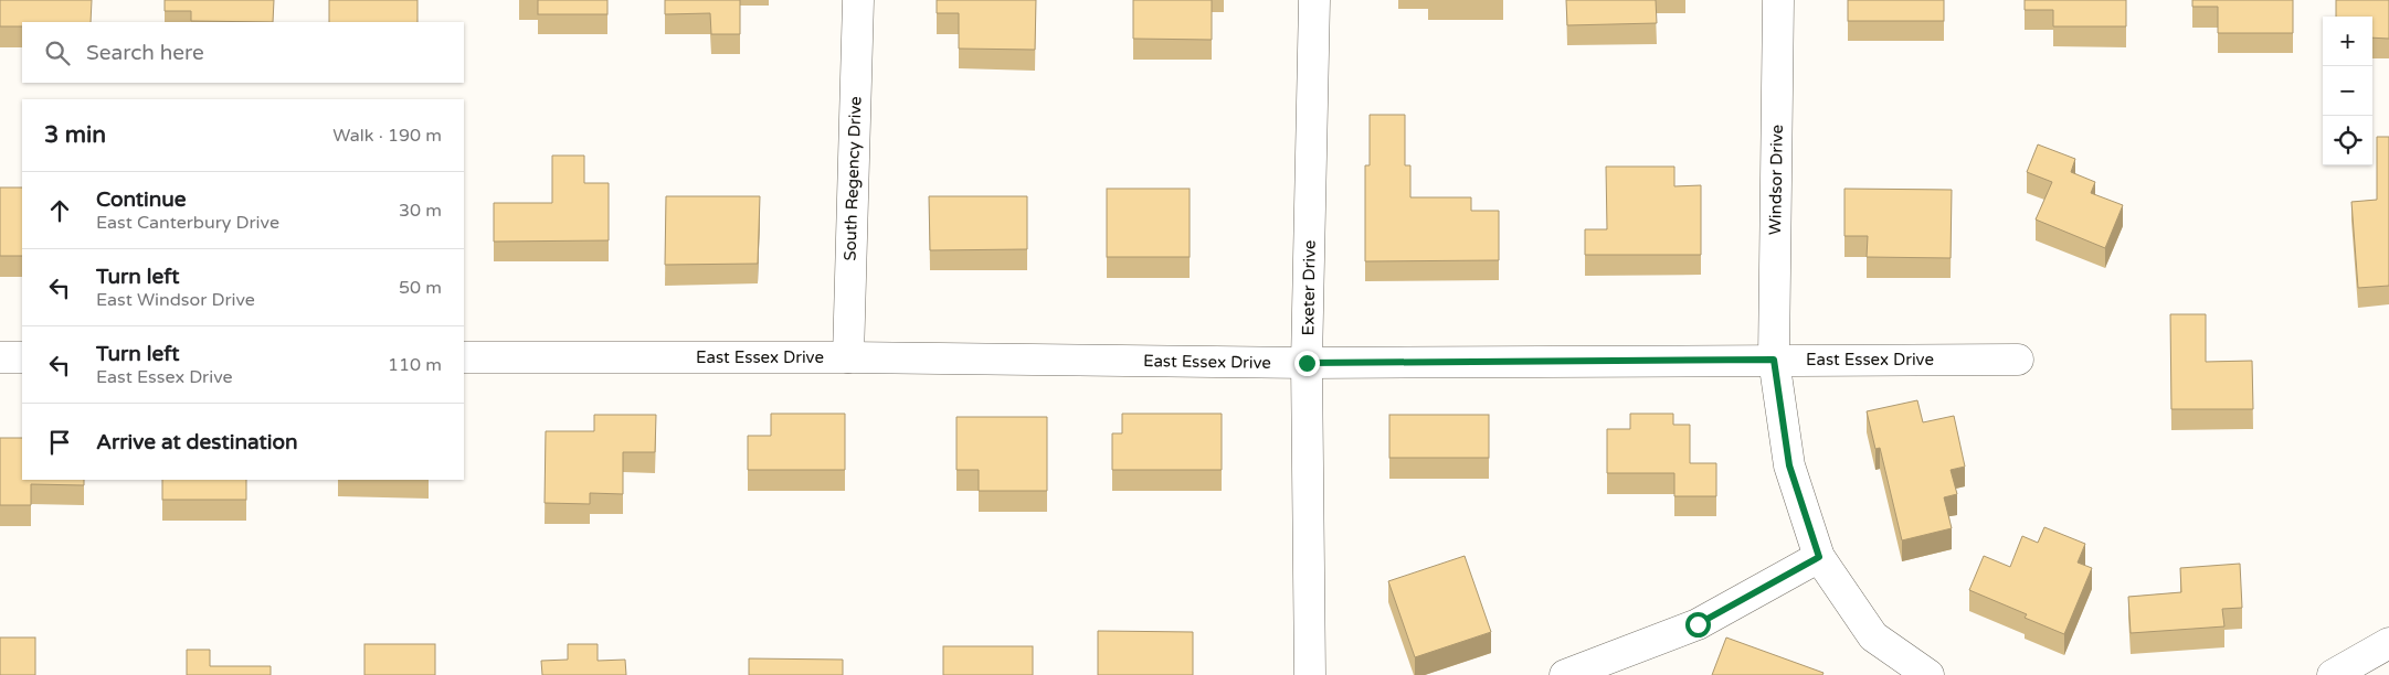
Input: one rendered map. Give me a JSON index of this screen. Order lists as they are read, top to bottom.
{
  "streets": {
    "street": [
      "South Regency Drive",
      "Windsor Drive",
      "Exeter Drive",
      "East Essex Drive"
    ]
  },
  "crossings": [
    ["South Regency Drive", "East Essex Drive"],
    ["Windsor Drive", "East Essex Drive"],
    ["Exeter Drive", "East Essex Drive"]
  ],
  "page": {
    "map_buttons": ["+", "−"],
    "search": "Search here",
    "heading": ["3 min", "Walk · 190 m"],
    "list": [
      ["Continue", "East Canterbury Drive", "30 m"],
      ["Turn left", "East Windsor Drive", "50 m"],
      ["Turn left", "East Essex Drive", "110 m"],
      "Arrive at destination"
    ]
  }
}
